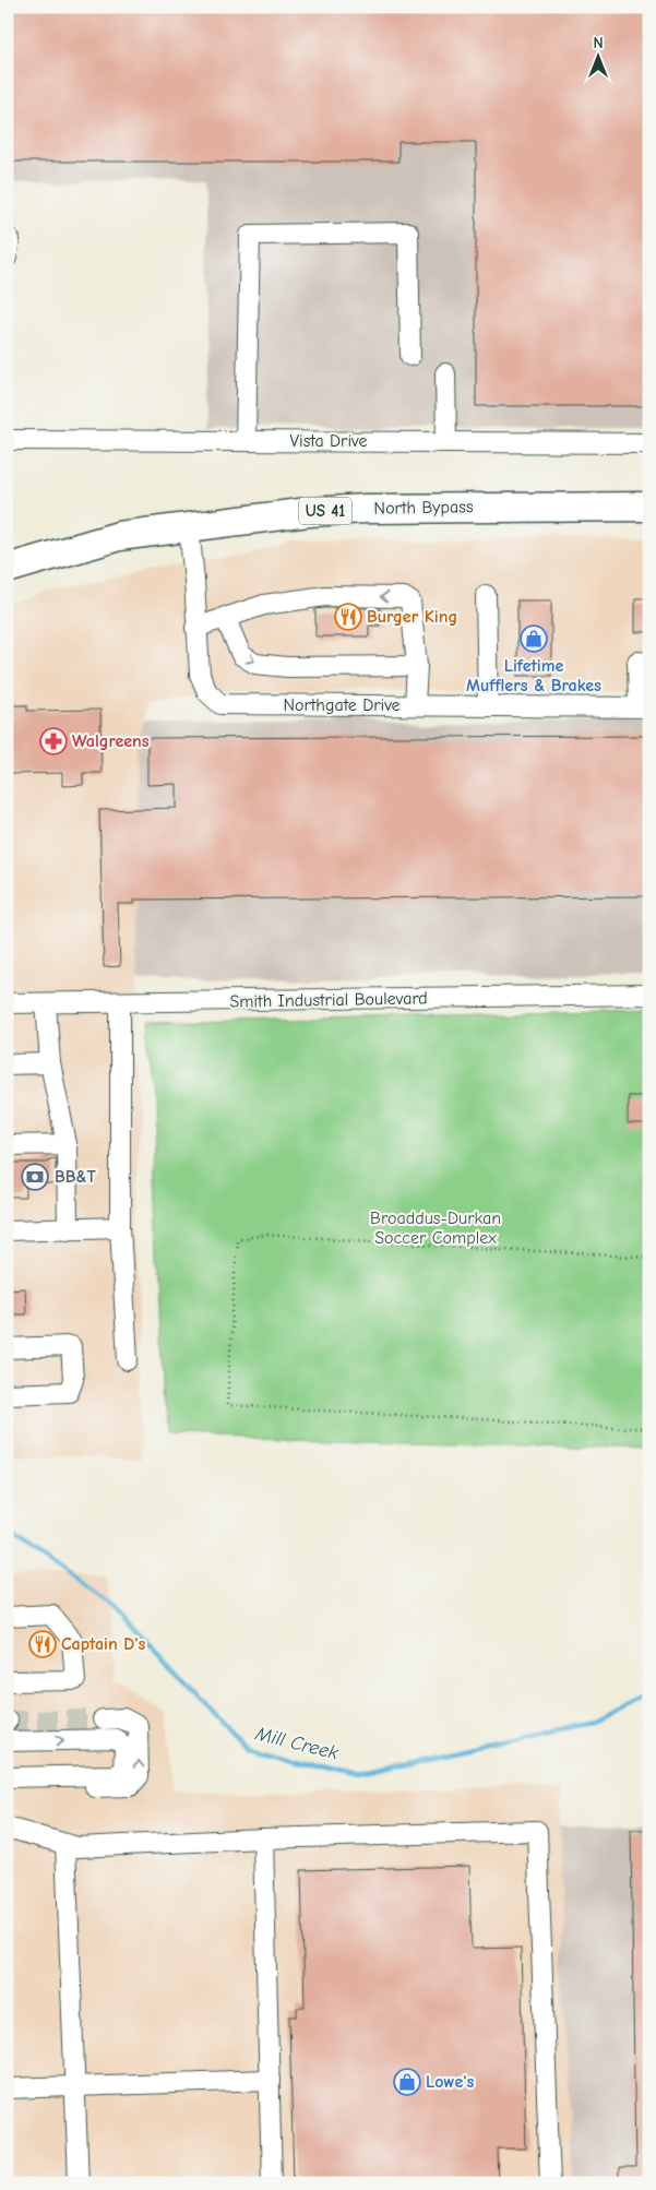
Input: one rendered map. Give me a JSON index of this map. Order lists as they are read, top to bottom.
{
  "streets": {
    "highway": ["North Bypass", "US 41"],
    "street": ["Vista Drive", "Northgate Drive", "Smith Industrial Boulevard"]
  },
  "crossings": [
    ["North Bypass", "Northgate Drive"]
  ],
  "water": ["Mill Creek"],
  "parks": ["Broaddus-Durkan Soccer Complex"],
  "places": {
    "restaurant": ["Burger King", "Captain D's"],
    "shop": ["Lifetime Mufflers & Brakes", "Lowe's"],
    "pharmacy": ["Walgreens"],
    "bank": ["BB&T"]
  },
  "north": "top"
}
